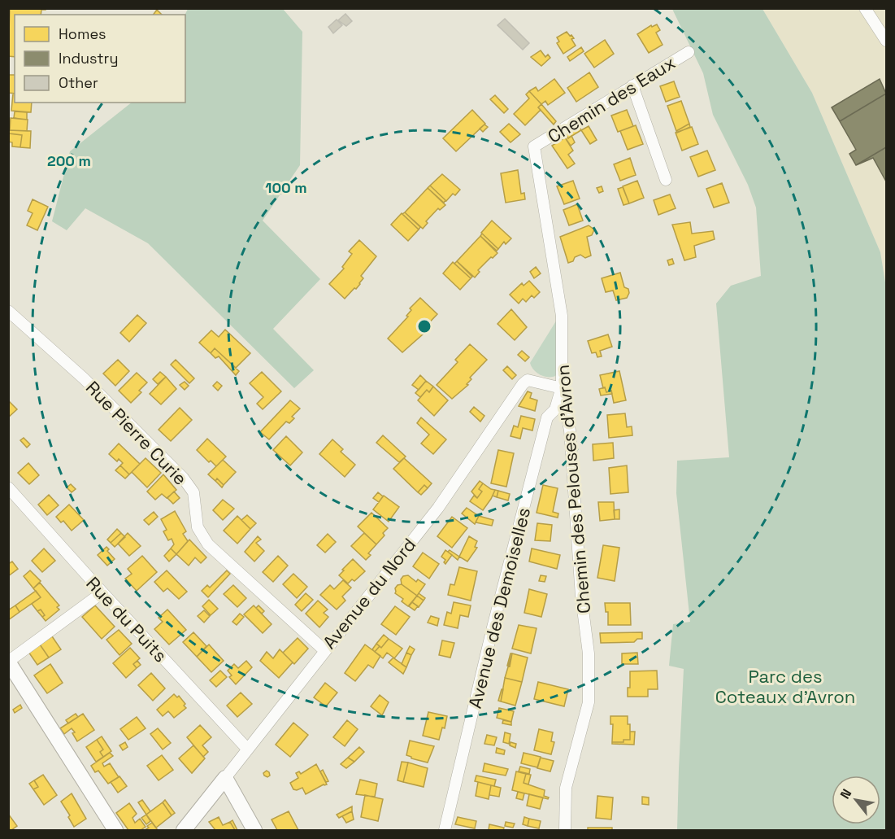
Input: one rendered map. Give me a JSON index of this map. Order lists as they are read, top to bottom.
{
  "streets": {
    "street": [
      "Chemin des Eaux",
      "Rue Pierre Curie",
      "Chemin des Pelouses d'Avron",
      "Avenue du Nord",
      "Avenue des Demoiselles",
      "Rue du Puits"
    ]
  },
  "crossings": [
    ["Chemin des Eaux", "Chemin des Pelouses d'Avron"],
    ["Rue Pierre Curie", "Avenue du Nord"],
    ["Chemin des Pelouses d'Avron", "Avenue du Nord"],
    ["Chemin des Pelouses d'Avron", "Avenue des Demoiselles"],
    ["Avenue du Nord", "Avenue des Demoiselles"],
    ["Avenue du Nord", "Rue du Puits"]
  ],
  "parks": ["Parc des Coteaux d'Avron"],
  "legend": ["Homes", "Industry", "Other"],
  "north": "top left",
  "rings": ["200 m", "100 m"]
}
